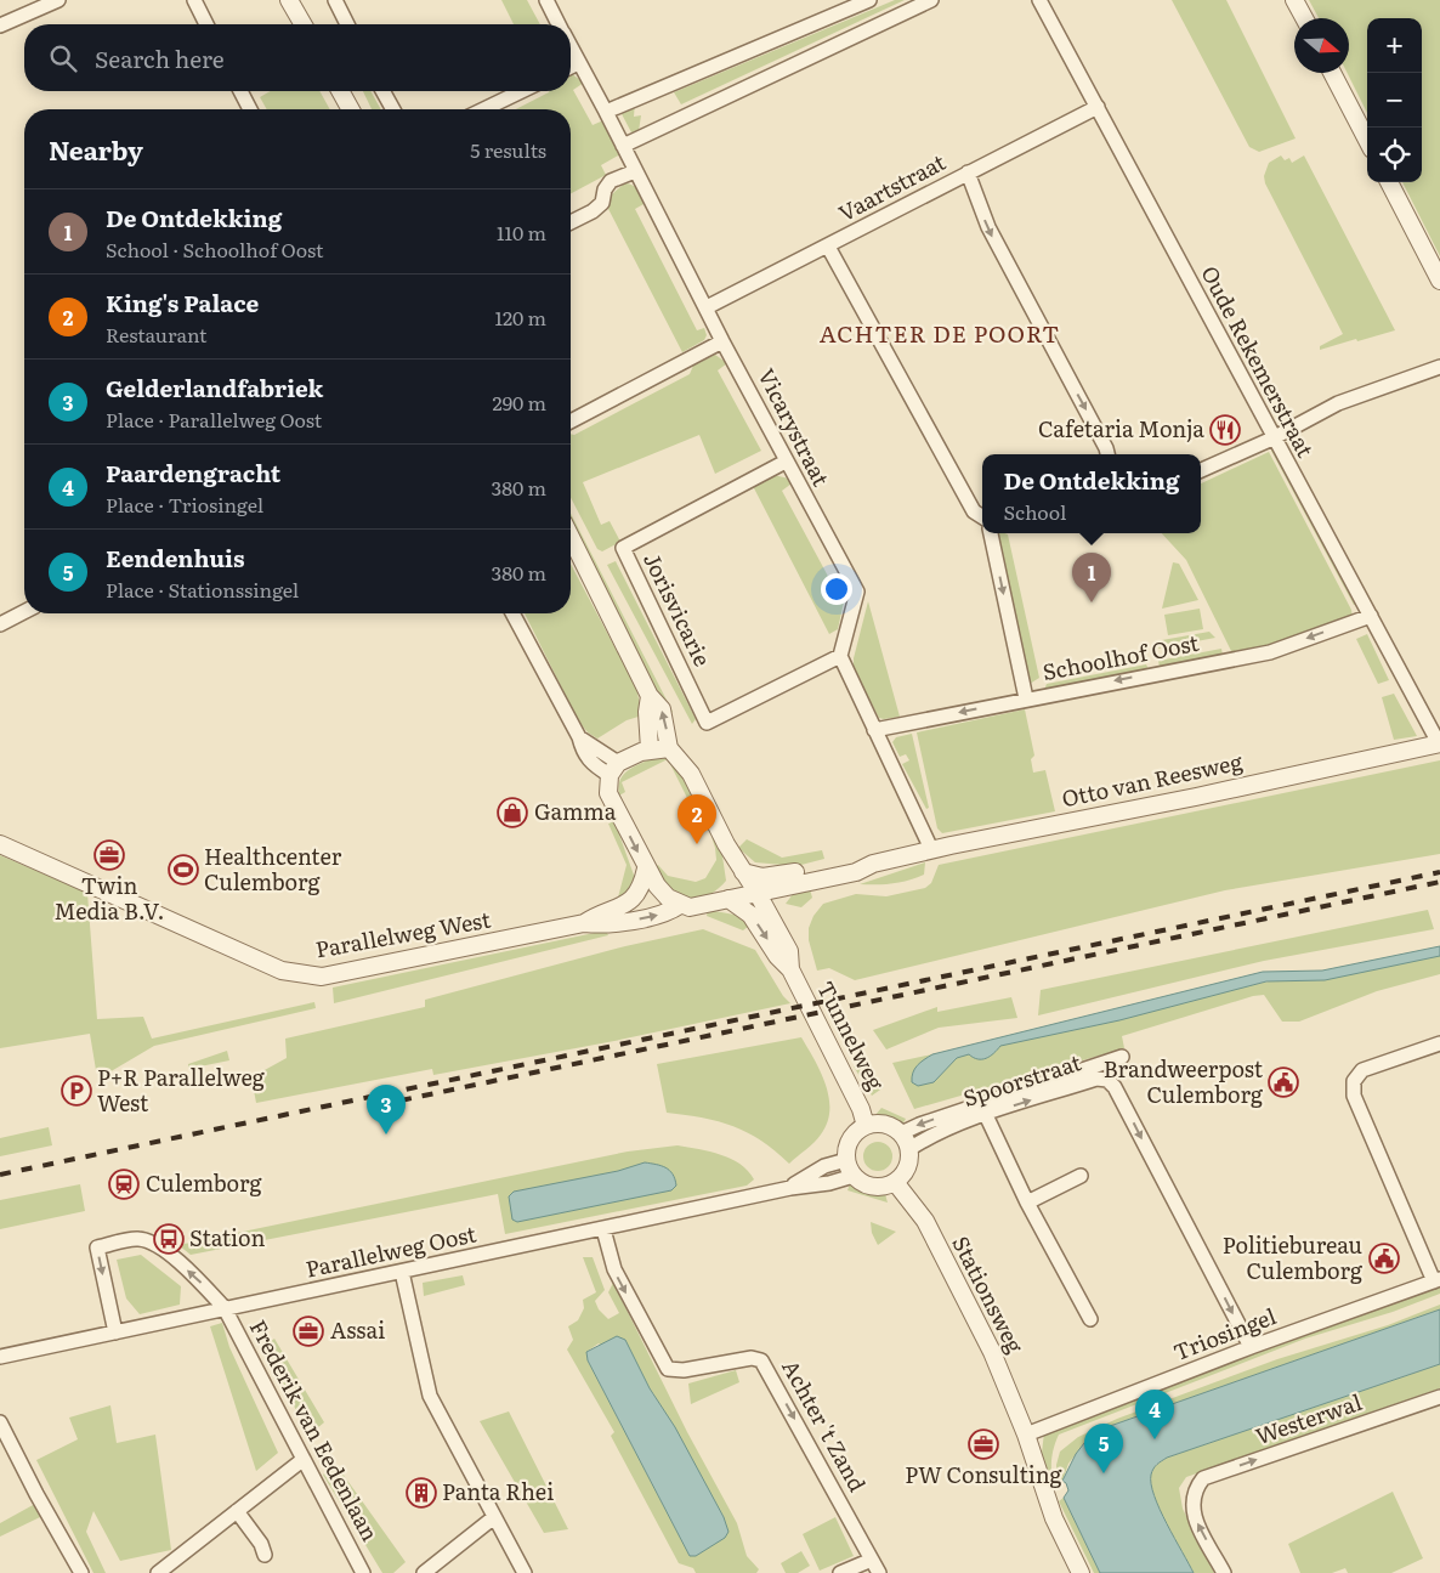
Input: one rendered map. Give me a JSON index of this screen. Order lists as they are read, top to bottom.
{
  "streets": {
    "street": [
      "Vaartstraat",
      "Oude Rekemerstraat",
      "Vicarystraat",
      "Jorisvicarie",
      "Schoolhof Oost",
      "Otto van Reesweg",
      "Parallelweg West",
      "Tunnelweg",
      "Spoorstraat",
      "Parallelweg Oost",
      "Stationsweg",
      "Triosingel",
      "Westerwal",
      "Achter 't Zand",
      "Frederik van Eedenlaan"
    ]
  },
  "crossings": [
    ["Vaartstraat", "Oude Rekemerstraat"],
    ["Vaartstraat", "Vicarystraat"],
    ["Oude Rekemerstraat", "Schoolhof Oost"],
    ["Oude Rekemerstraat", "Otto van Reesweg"],
    ["Vicarystraat", "Jorisvicarie"],
    ["Otto van Reesweg", "Parallelweg West"],
    ["Otto van Reesweg", "Tunnelweg"],
    ["Tunnelweg", "Spoorstraat"],
    ["Tunnelweg", "Parallelweg Oost"],
    ["Tunnelweg", "Stationsweg"],
    ["Spoorstraat", "Parallelweg Oost"],
    ["Spoorstraat", "Stationsweg"],
    ["Spoorstraat", "Triosingel"],
    ["Parallelweg Oost", "Stationsweg"],
    ["Parallelweg Oost", "Achter 't Zand"],
    ["Parallelweg Oost", "Frederik van Eedenlaan"],
    ["Stationsweg", "Triosingel"]
  ],
  "one_way": ["Schoolhof Oost", "Achter 't Zand"],
  "districts": ["ACHTER DE POORT"],
  "places": {
    "restaurant": ["Cafetaria Monja"],
    "shop": ["Gamma"],
    "office": ["Twin Media B.V.", "Assai", "PW Consulting"],
    "sports": ["Healthcenter Culemborg"],
    "public building": ["Brandweerpost Culemborg", "Politiebureau Culemborg"],
    "parking": ["P+R Parallelweg West"],
    "station": ["Culemborg"],
    "bus stop": ["Station"],
    "building": ["Panta Rhei"]
  },
  "north": "right",
  "page": {
    "map_buttons": ["+", "−"],
    "search": "Search here",
    "heading": ["Nearby", "5 results"],
    "list": [
      {
        "mark": "1",
        "name": "De Ontdekking",
        "note": "School · Schoolhof Oost",
        "value": "110 m"
      },
      {
        "mark": "2",
        "name": "King's Palace",
        "note": "Restaurant",
        "value": "120 m"
      },
      {
        "mark": "3",
        "name": "Gelderlandfabriek",
        "note": "Place · Parallelweg Oost",
        "value": "290 m"
      },
      {
        "mark": "4",
        "name": "Paardengracht",
        "note": "Place · Triosingel",
        "value": "380 m"
      },
      {
        "mark": "5",
        "name": "Eendenhuis",
        "note": "Place · Stationssingel",
        "value": "380 m"
      }
    ],
    "popup": ["De Ontdekking", "School"],
    "pins": [
      "1",
      "2",
      "3",
      "4",
      "5"
    ]
  }
}
